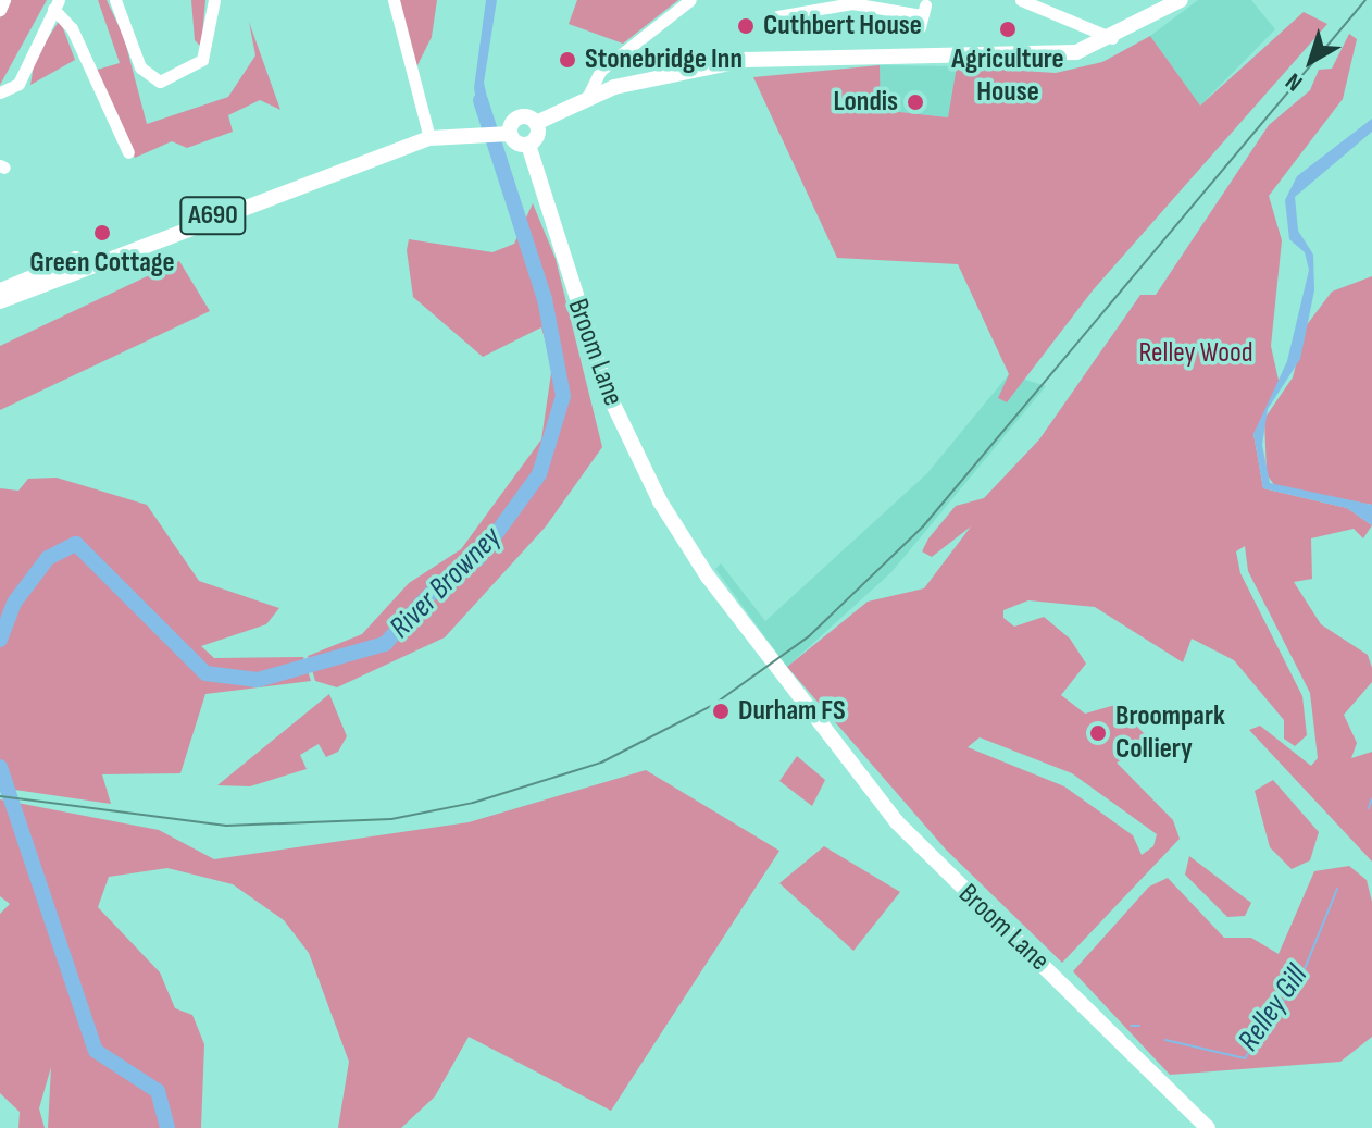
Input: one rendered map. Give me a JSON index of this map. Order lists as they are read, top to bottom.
{
  "streets": {
    "main road": ["A690", "Broom Lane"]
  },
  "crossings": [
    ["A690", "Broom Lane"]
  ],
  "water": ["River Browney", "Relley Gill"],
  "parks": ["Relley Wood"],
  "places": [
    "Cuthbert House",
    "Agriculture House",
    "Stonebridge Inn",
    "Londis",
    "Green Cottage",
    "Durham FS",
    "Broompark Colliery"
  ],
  "north": "bottom left"
}
